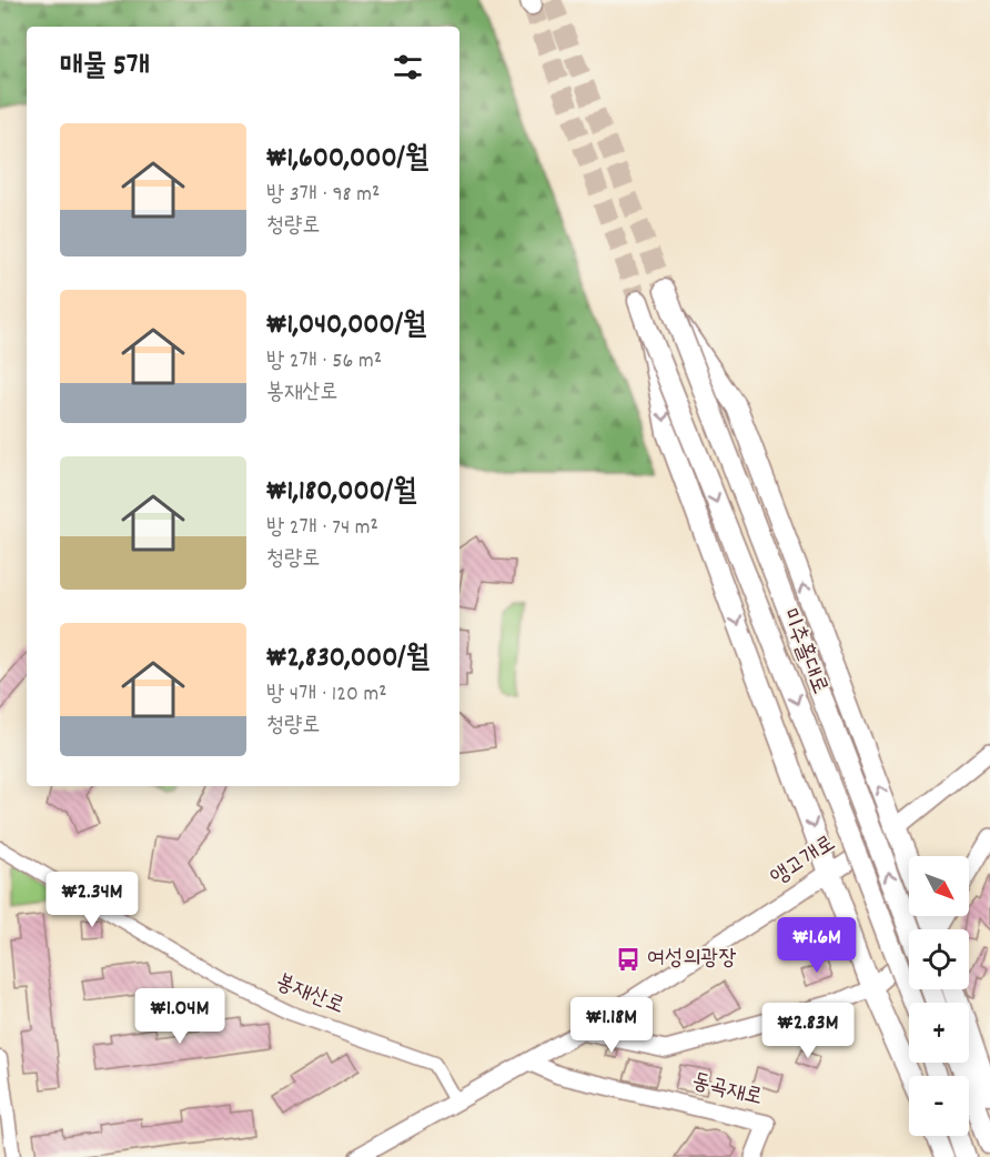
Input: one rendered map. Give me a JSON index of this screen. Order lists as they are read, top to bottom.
{
  "streets": {
    "main road": ["미추홀대로"],
    "street": ["앵고개로", "봉재산로", "동곡재로"]
  },
  "crossings": [
    ["앵고개로", "봉재산로"],
    ["앵고개로", "동곡재로"]
  ],
  "places": {
    "bus stop": ["여성의광장"]
  },
  "north": "bottom right",
  "page": {
    "heading": "매물 5개",
    "list": [
      {
        "name": "₩1,600,000/월",
        "note": "방 3개 · 98 m² · 청량로"
      },
      {
        "name": "₩1,040,000/월",
        "note": "방 2개 · 56 m² · 봉재산로"
      },
      {
        "name": "₩1,180,000/월",
        "note": "방 2개 · 74 m² · 청량로"
      },
      {
        "name": "₩2,830,000/월",
        "note": "방 4개 · 120 m² · 청량로"
      }
    ],
    "map_buttons": ["+", "−"],
    "price": [
      "₩2.34M",
      "₩1.6M",
      "₩1.04M",
      "₩1.18M",
      "₩2.83M"
    ]
  }
}
